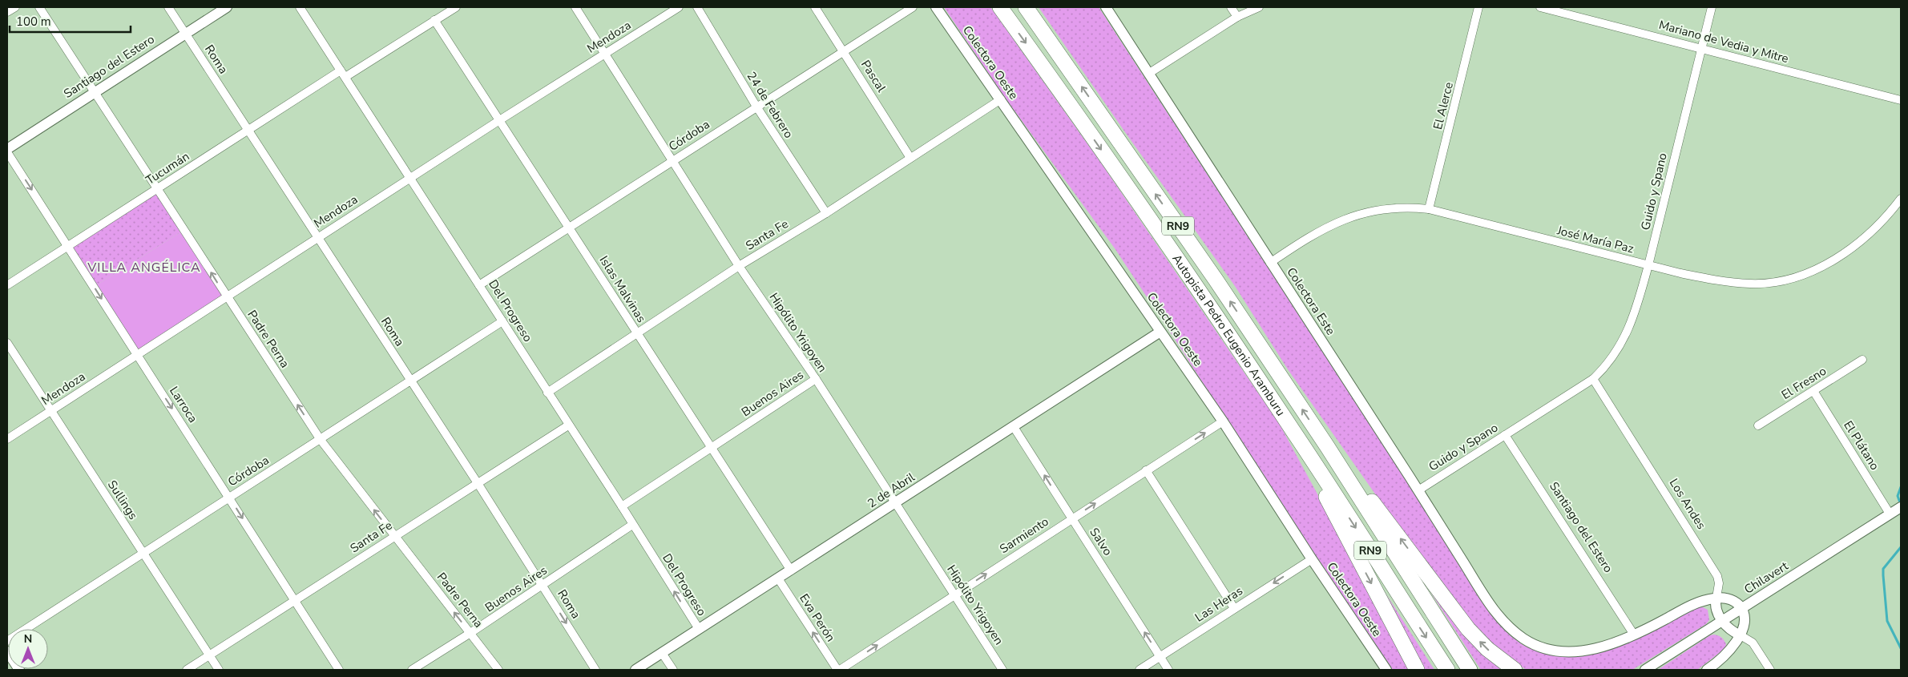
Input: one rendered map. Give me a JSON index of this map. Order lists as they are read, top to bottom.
{
  "streets": {
    "highway": ["RN9", "Autopista Pedro Eugenio Aramburu"],
    "street": [
      "Mendoza",
      "Mariano de Vedia y Mitre",
      "Roma",
      "Colectora Oeste",
      "Santiago del Estero",
      "Pascal",
      "24 de Febrero",
      "El Alerce",
      "Córdoba",
      "Tucumán",
      "Guido y Spano",
      "Santa Fe",
      "José María Paz",
      "Islas Malvinas",
      "Colectora Este",
      "Del Progreso",
      "Hipólito Yrigoyen",
      "Padre Perna",
      "El Fresno",
      "Buenos Aires",
      "Larroca",
      "El Plátano",
      "2 de Abril",
      "Sullings",
      "Los Andes",
      "Sarmiento",
      "Salvo",
      "Chilavert",
      "Las Heras",
      "Eva Perón"
    ]
  },
  "crossings": [
    ["Mendoza", "Roma"],
    ["Mendoza", "Islas Malvinas"],
    ["Mendoza", "Del Progreso"],
    ["Mendoza", "Hipólito Yrigoyen"],
    ["Mendoza", "Padre Perna"],
    ["Mendoza", "Larroca"],
    ["Mendoza", "Sullings"],
    ["Mariano de Vedia y Mitre", "Guido y Spano"],
    ["Roma", "Santiago del Estero"],
    ["Roma", "Córdoba"],
    ["Roma", "Tucumán"],
    ["Roma", "Santa Fe"],
    ["Roma", "Buenos Aires"],
    ["Colectora Oeste", "Santa Fe"],
    ["Colectora Oeste", "2 de Abril"],
    ["Colectora Oeste", "Sarmiento"],
    ["Colectora Oeste", "Las Heras"],
    ["Santiago del Estero", "Guido y Spano"],
    ["Santiago del Estero", "Colectora Este"],
    ["Santiago del Estero", "Padre Perna"],
    ["Pascal", "Córdoba"],
    ["Pascal", "Santa Fe"],
    ["24 de Febrero", "Córdoba"],
    ["24 de Febrero", "Santa Fe"],
    ["El Alerce", "José María Paz"],
    ["Córdoba", "Islas Malvinas"],
    ["Córdoba", "Del Progreso"],
    ["Córdoba", "Hipólito Yrigoyen"],
    ["Córdoba", "Padre Perna"],
    ["Córdoba", "Larroca"],
    ["Córdoba", "Sullings"],
    ["Tucumán", "Islas Malvinas"],
    ["Tucumán", "Del Progreso"],
    ["Tucumán", "Padre Perna"],
    ["Tucumán", "Larroca"],
    ["Guido y Spano", "José María Paz"],
    ["Guido y Spano", "Colectora Este"],
    ["Guido y Spano", "Los Andes"],
    ["Santa Fe", "Islas Malvinas"],
    ["Santa Fe", "Del Progreso"],
    ["Santa Fe", "Hipólito Yrigoyen"],
    ["Santa Fe", "Padre Perna"],
    ["Santa Fe", "Larroca"],
    ["Santa Fe", "Sullings"],
    ["José María Paz", "Colectora Este"],
    ["Islas Malvinas", "Buenos Aires"],
    ["Islas Malvinas", "2 de Abril"],
    ["Colectora Este", "Los Andes"],
    ["Del Progreso", "Buenos Aires"],
    ["Del Progreso", "2 de Abril"],
    ["Hipólito Yrigoyen", "Buenos Aires"],
    ["Hipólito Yrigoyen", "2 de Abril"],
    ["Hipólito Yrigoyen", "Sarmiento"],
    ["Padre Perna", "Buenos Aires"],
    ["El Fresno", "El Plátano"],
    ["El Plátano", "Chilavert"],
    ["2 de Abril", "Salvo"],
    ["2 de Abril", "Eva Perón"],
    ["Sarmiento", "Salvo"],
    ["Sarmiento", "Eva Perón"],
    ["Salvo", "Las Heras"]
  ],
  "one_way": [
    "Padre Perna",
    "Larroca",
    "Sarmiento",
    "Salvo",
    "Las Heras",
    "Eva Perón"
  ],
  "districts": ["VILLA ANGÉLICA"],
  "scale_bar": "100 m",
  "north": "top"
}
